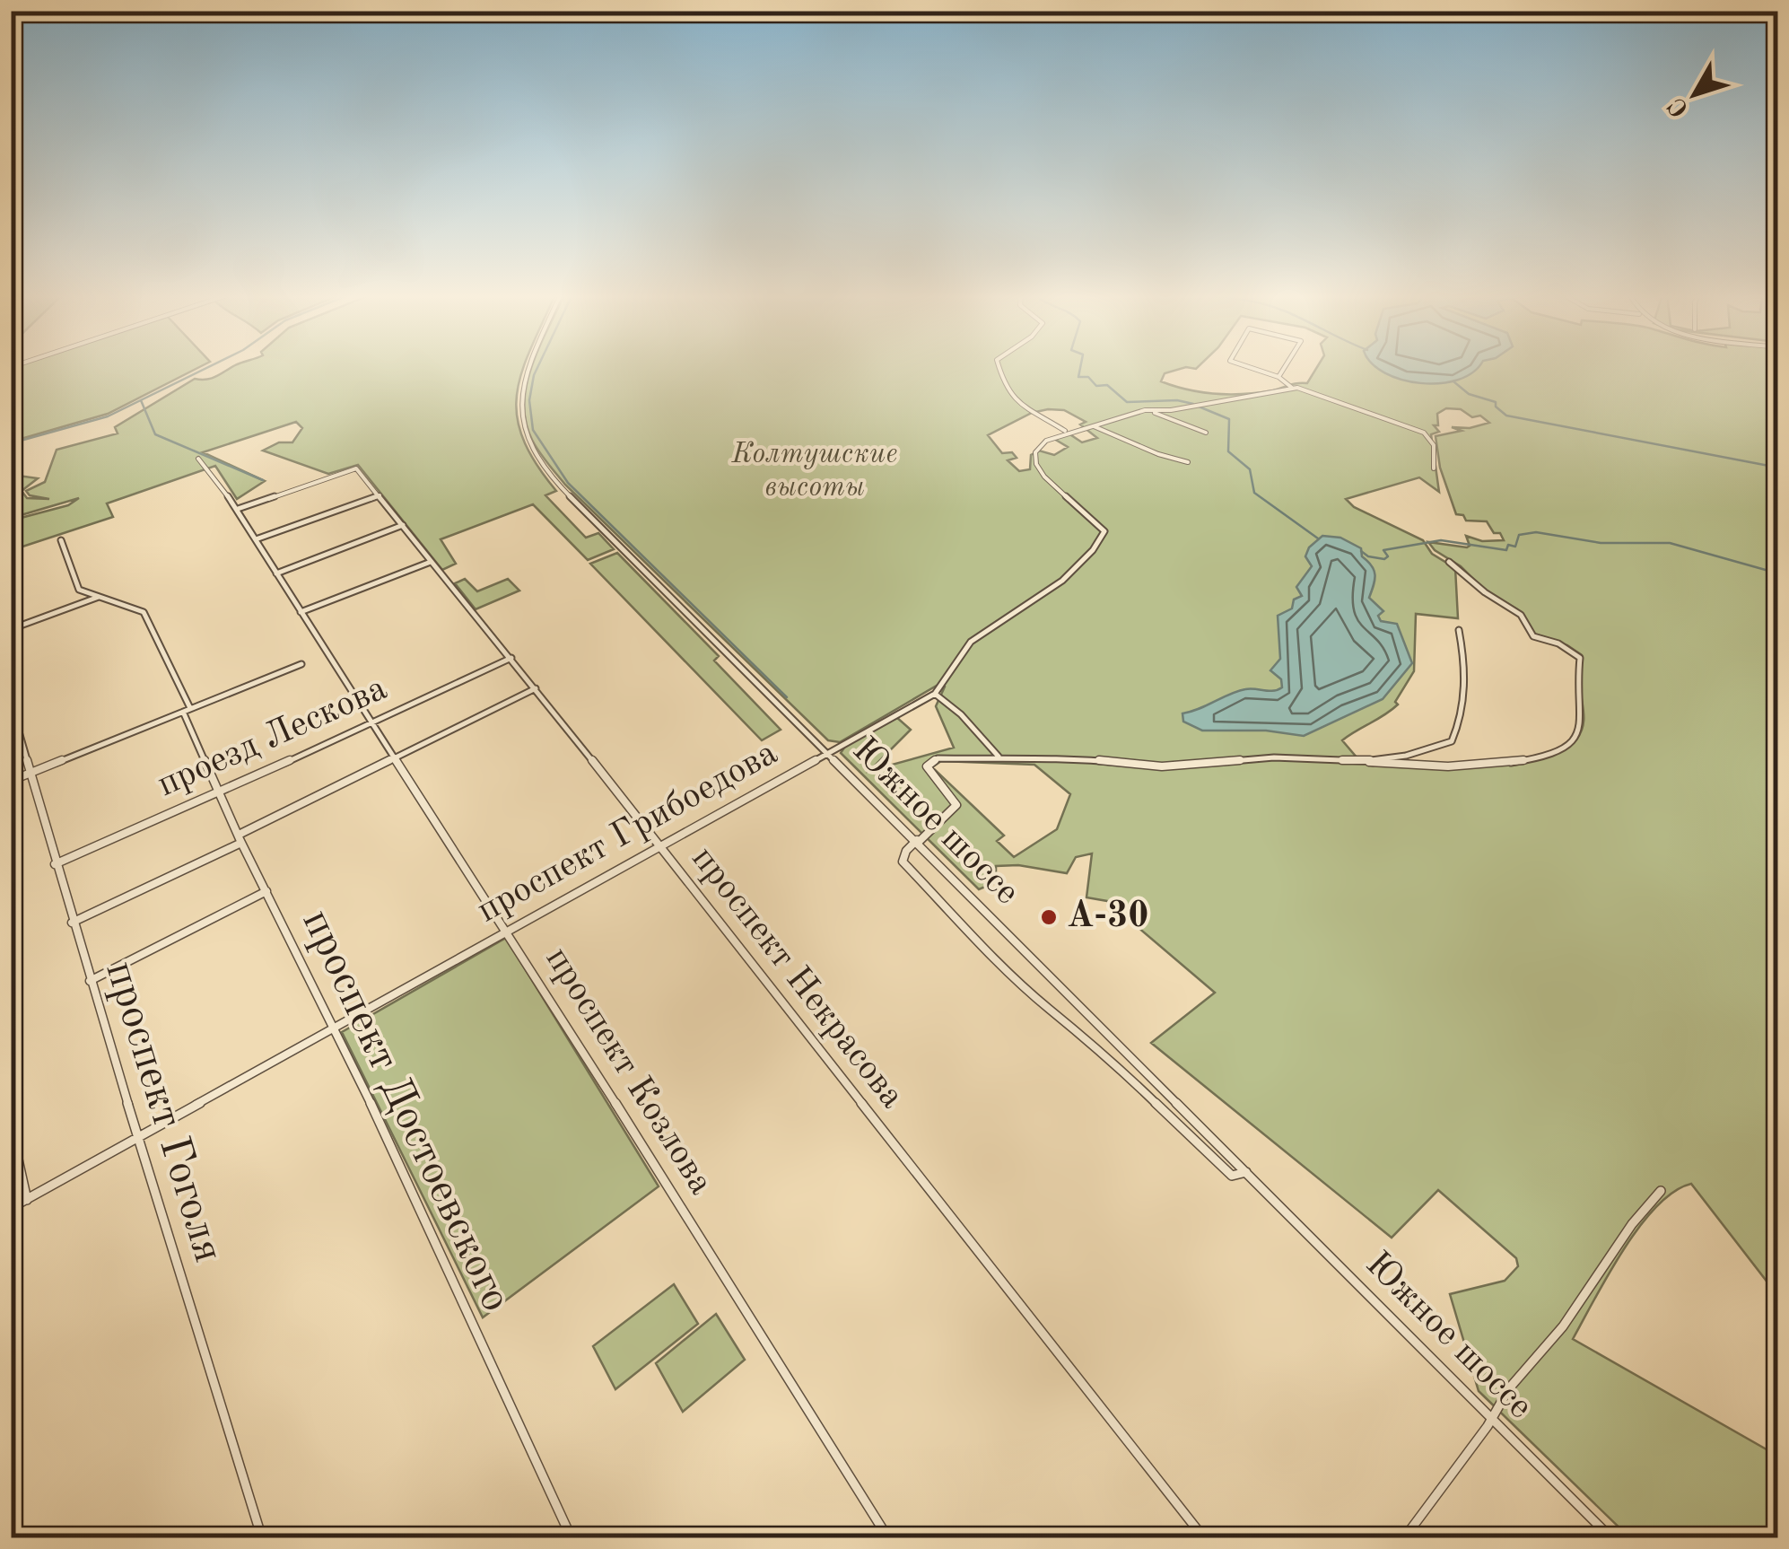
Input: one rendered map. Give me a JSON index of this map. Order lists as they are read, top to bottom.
{
  "streets": {
    "street": [
      "проезд Лескова",
      "Южное шоссе",
      "проспект Грибоедова",
      "проспект Некрасова",
      "проспект Козлова",
      "проспект Достоевского",
      "проспект Гоголя"
    ]
  },
  "crossings": [
    ["проезд Лескова", "проспект Некрасова"],
    ["проезд Лескова", "проспект Козлова"],
    ["проезд Лескова", "проспект Достоевского"],
    ["проезд Лескова", "проспект Гоголя"],
    ["Южное шоссе", "проспект Грибоедова"],
    ["проспект Грибоедова", "проспект Некрасова"],
    ["проспект Грибоедова", "проспект Козлова"],
    ["проспект Грибоедова", "проспект Достоевского"],
    ["проспект Грибоедова", "проспект Гоголя"],
    ["проспект Некрасова", "проспект Козлова"]
  ],
  "parks": ["Колтушские высоты"],
  "places": ["А-30"],
  "north": "bottom left"
}
